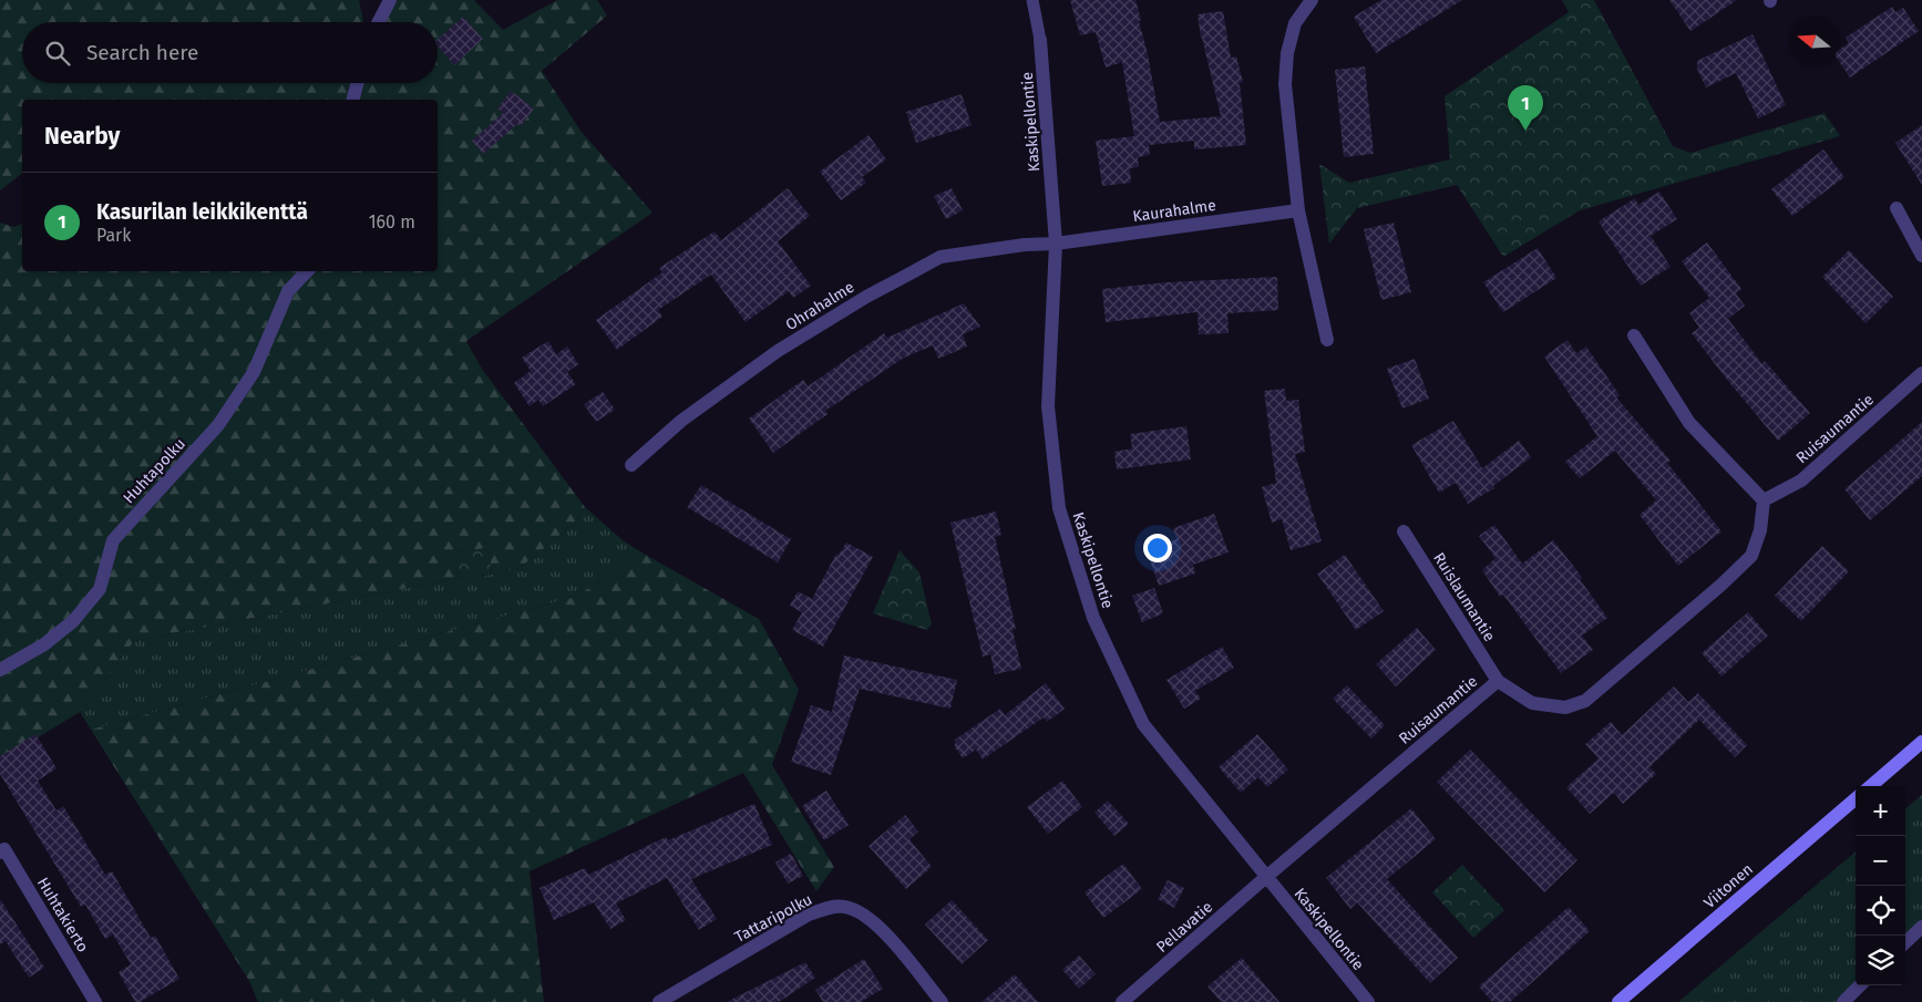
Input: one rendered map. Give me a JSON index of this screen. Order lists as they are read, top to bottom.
{
  "streets": {
    "main road": ["Viitonen"],
    "street": [
      "Kaskipellontie",
      "Kaurahalme",
      "Ohrahalme",
      "Ruisaumantie",
      "Huhtapolku",
      "Ruislaumantie",
      "Huhtakierto",
      "Tattaripolku",
      "Pellavatie"
    ]
  },
  "crossings": [
    ["Kaskipellontie", "Kaurahalme"],
    ["Kaskipellontie", "Ohrahalme"],
    ["Kaskipellontie", "Ruisaumantie"],
    ["Kaskipellontie", "Pellavatie"],
    ["Kaurahalme", "Ohrahalme"],
    ["Ruisaumantie", "Ruislaumantie"],
    ["Ruisaumantie", "Pellavatie"]
  ],
  "north": "left",
  "page": {
    "search": "Search here",
    "pins": "1",
    "heading": "Nearby",
    "list": [
      {
        "mark": "1",
        "name": "Kasurilan leikkikenttä",
        "note": "Park",
        "value": "160 m"
      }
    ],
    "map_buttons": ["+", "−"]
  }
}
